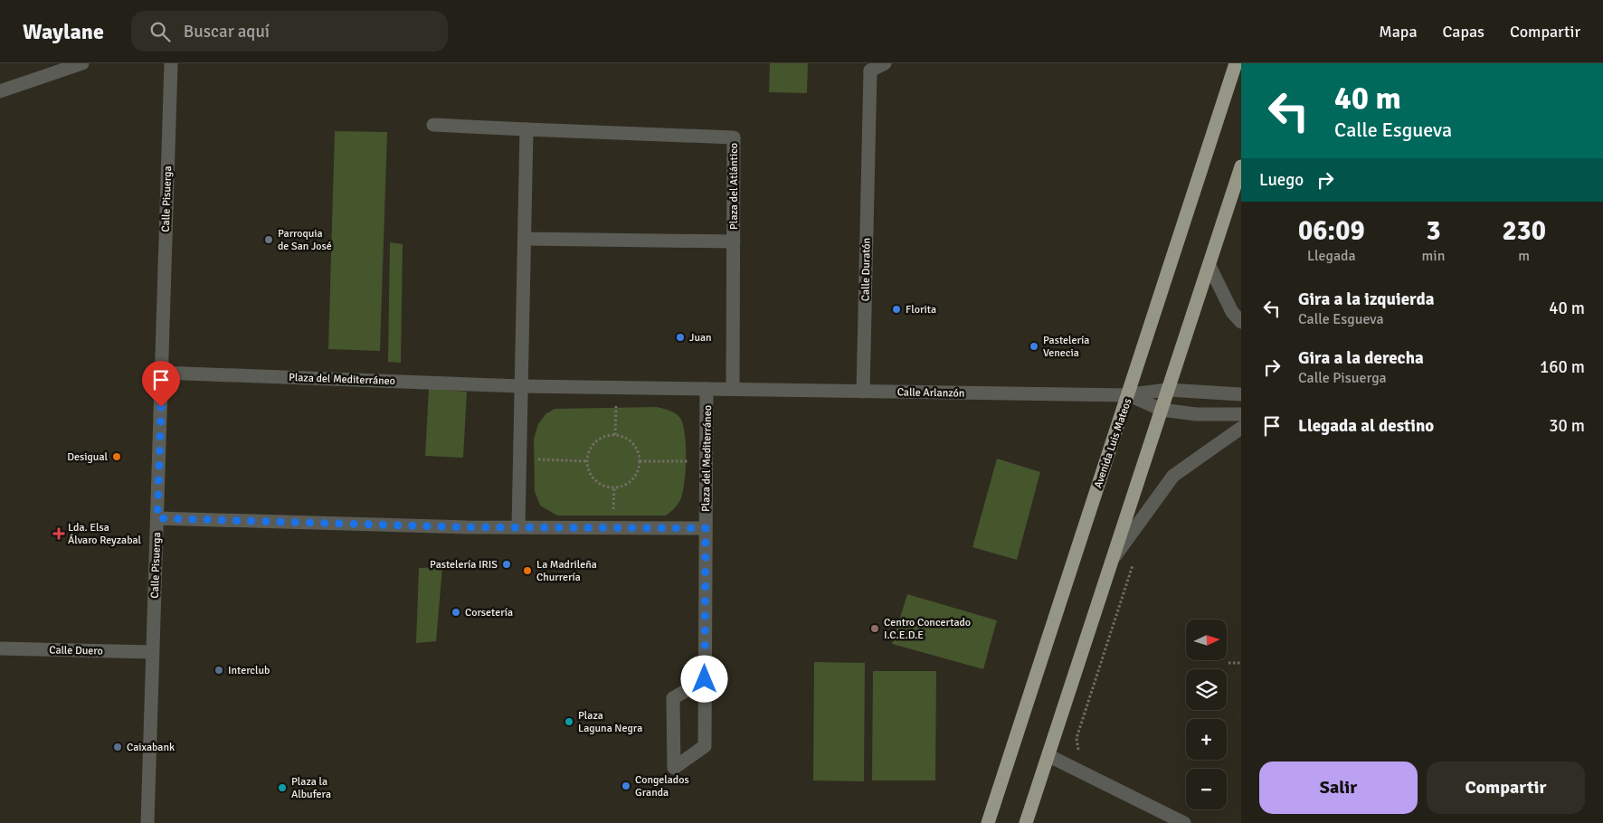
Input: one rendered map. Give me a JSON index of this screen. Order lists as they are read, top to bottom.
{
  "streets": {
    "highway": ["Avenida Luis Mateos"],
    "street": [
      "Plaza del Atlántico",
      "Calle Pisuerga",
      "Calle Duratón",
      "Plaza del Mediterráneo",
      "Calle Arlanzón",
      "Calle Duero"
    ]
  },
  "crossings": [
    ["Plaza del Atlántico", "Plaza del Mediterráneo"],
    ["Plaza del Atlántico", "Calle Arlanzón"],
    ["Calle Pisuerga", "Plaza del Mediterráneo"],
    ["Calle Pisuerga", "Calle Duero"],
    ["Calle Duratón", "Calle Arlanzón"],
    ["Plaza del Mediterráneo", "Calle Arlanzón"],
    ["Calle Arlanzón", "Avenida Luis Mateos"]
  ],
  "places": {
    "other": [
      "Parroquia de San José",
      "Florita",
      "Juan",
      "Pastelería Venecia",
      "Desigual",
      "Pastelería IRIS",
      "La Madrileña Churrería",
      "Corsetería",
      "Centro Concertado I.C.E.D.E",
      "Interclub",
      "Plaza Laguna Negra",
      "Caixabank",
      "Congelados Granda",
      "Plaza la Albufera"
    ],
    "health": ["Lda. Elsa Álvaro Reyzabal"]
  },
  "north": "right",
  "page": {
    "header": "Waylane",
    "search": "Buscar aquí",
    "nav": ["Mapa", "Capas", "Compartir"],
    "turn": ["40 m", "Calle Esgueva"],
    "then": "Luego",
    "eta": [
      "06:09",
      "Llegada",
      "3",
      "min",
      "230",
      "m"
    ],
    "list": [
      {
        "name": "Gira a la izquierda",
        "note": "Calle Esgueva",
        "value": "40 m"
      },
      {
        "name": "Gira a la derecha",
        "note": "Calle Pisuerga",
        "value": "160 m"
      },
      {
        "name": "Llegada al destino",
        "value": "30 m"
      }
    ],
    "map_buttons": ["+", "−"],
    "buttons": ["Salir", "Compartir"]
  }
}
